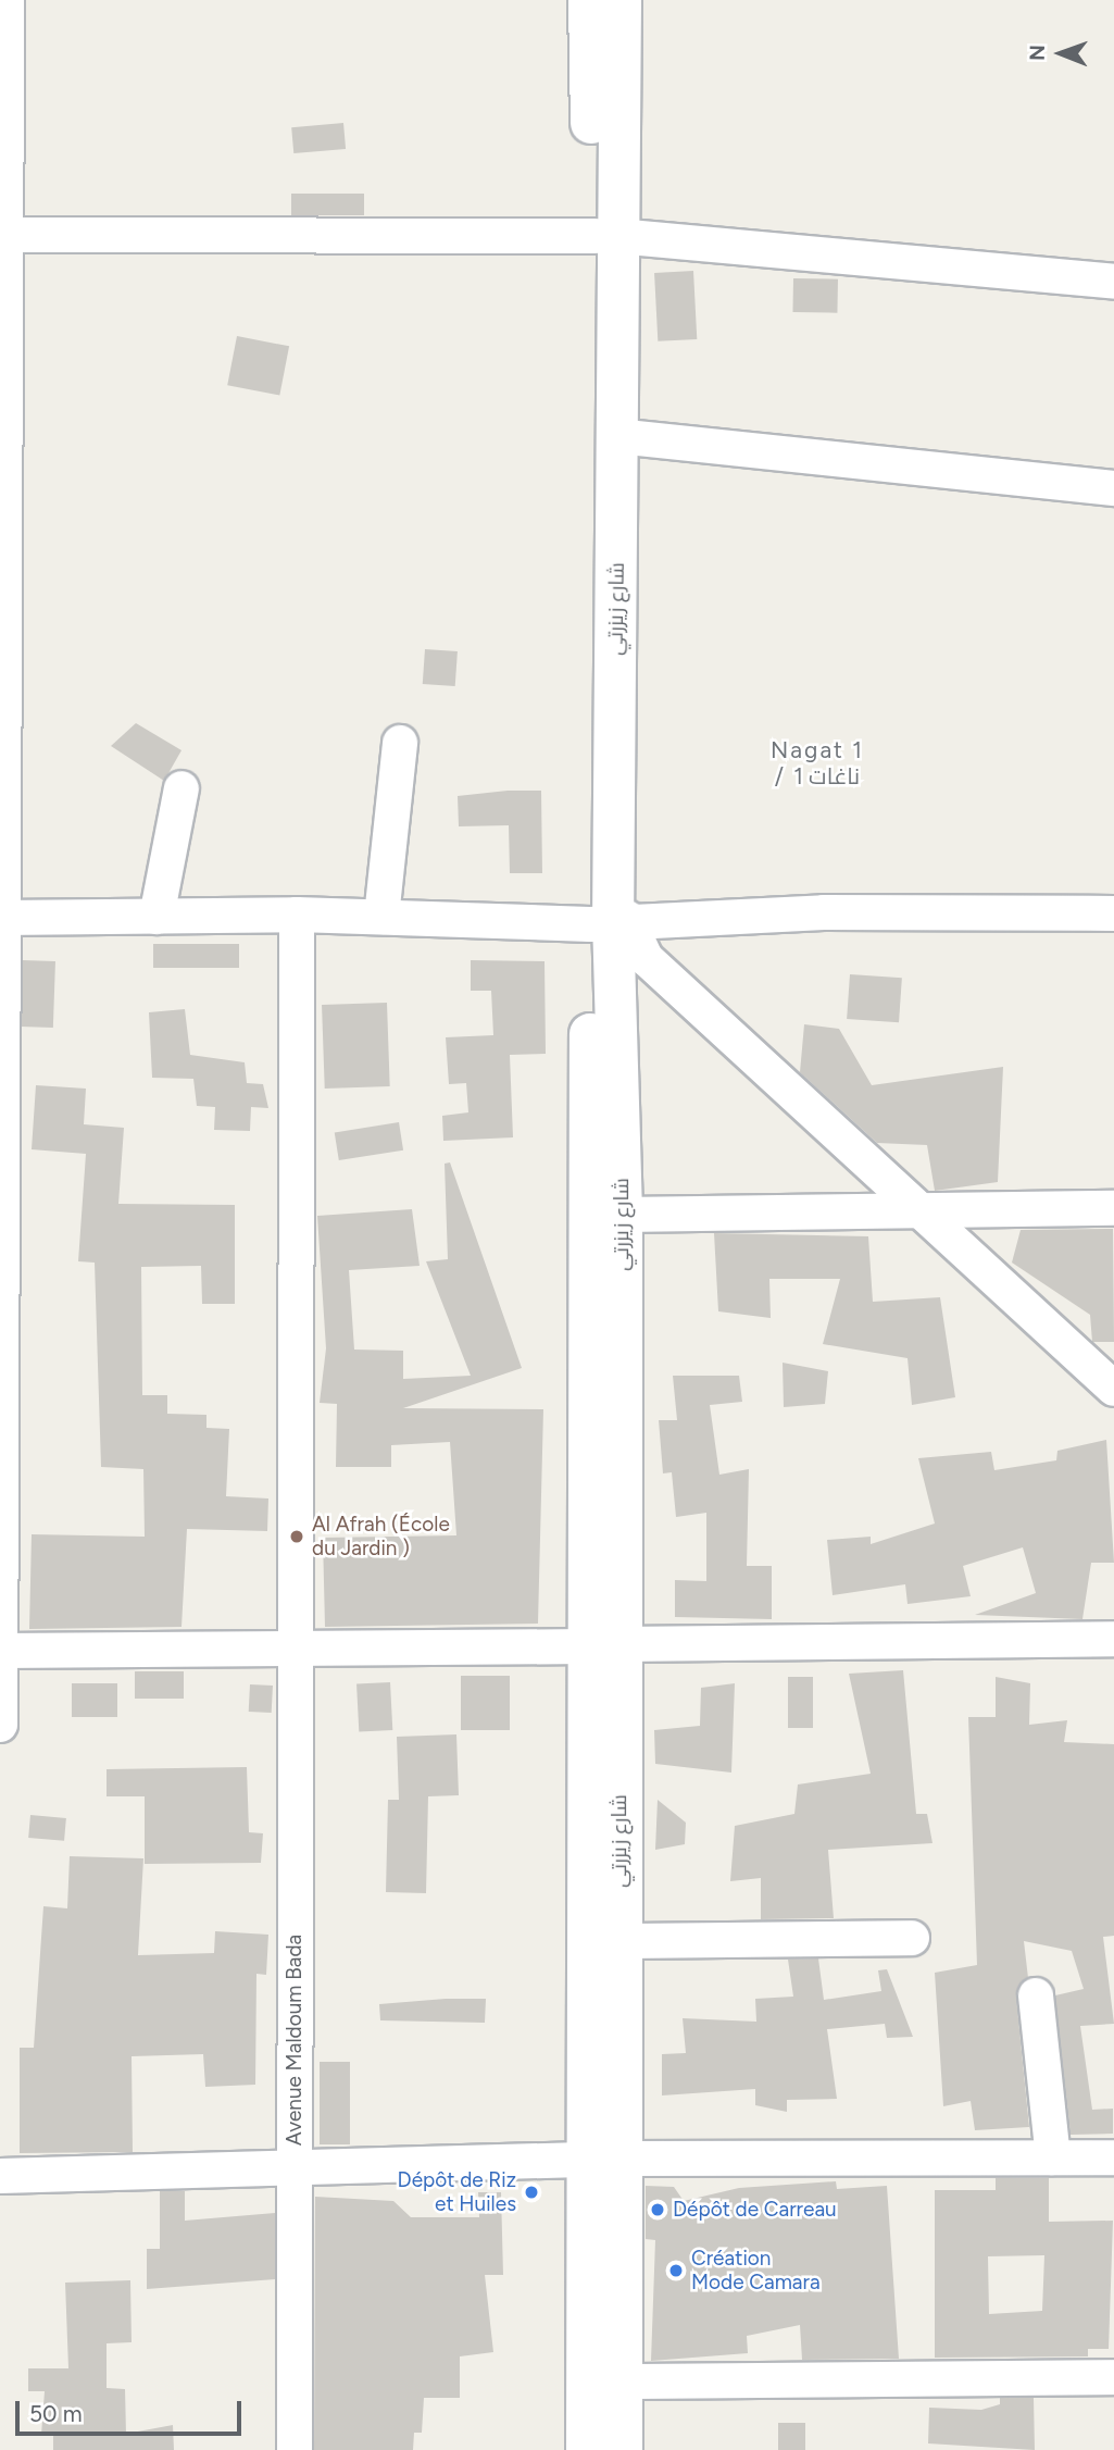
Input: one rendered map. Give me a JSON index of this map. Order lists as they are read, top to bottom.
{
  "streets": {
    "street": ["شارع زيزرتي", "Avenue Maldoum Bada"]
  },
  "districts": ["Nagat 1 / ناغات 1"],
  "places": [
    "Al Afrah (École du Jardin )",
    "Dépôt de Riz et Huiles",
    "Dépôt de Carreau",
    "Création Mode Camara"
  ],
  "scale_bar": "50 m",
  "north": "left"
}
